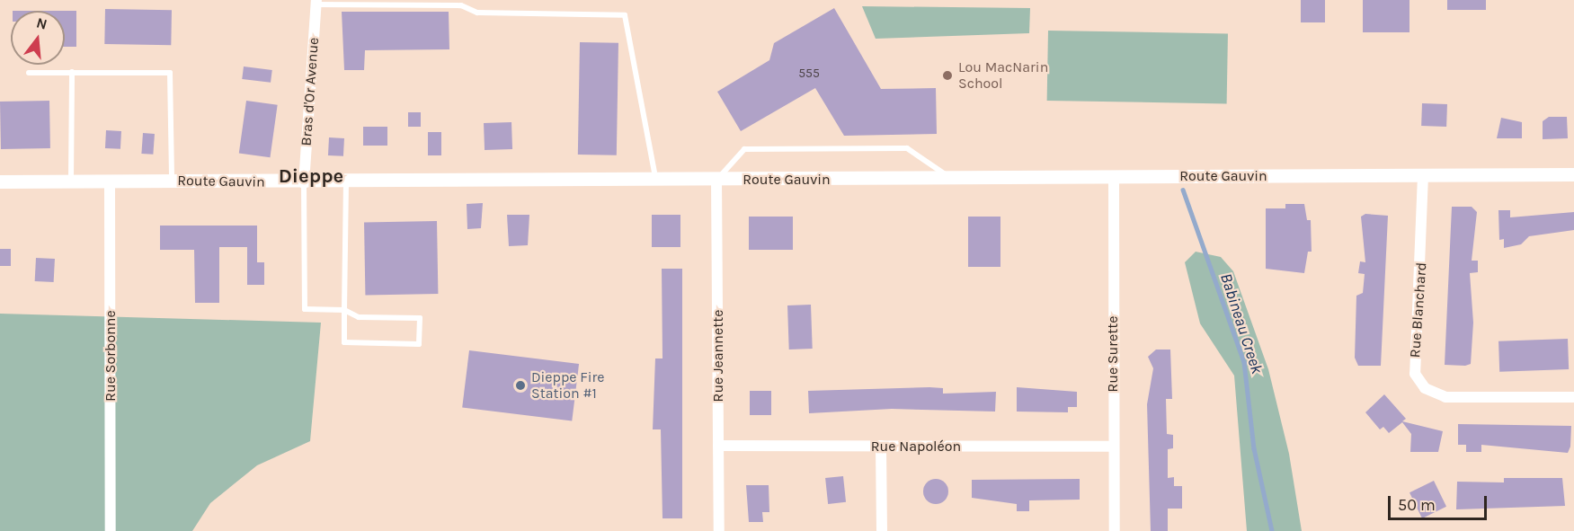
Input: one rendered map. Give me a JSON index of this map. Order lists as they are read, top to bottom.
{
  "streets": {
    "street": [
      "Bras d'Or Avenue",
      "Route Gauvin",
      "Rue Blanchard",
      "Rue Surette",
      "Rue Sorbonne",
      "Rue Jeannette",
      "Rue Napoléon"
    ]
  },
  "crossings": [
    ["Bras d'Or Avenue", "Route Gauvin"],
    ["Route Gauvin", "Rue Blanchard"],
    ["Route Gauvin", "Rue Surette"],
    ["Route Gauvin", "Rue Sorbonne"],
    ["Route Gauvin", "Rue Jeannette"],
    ["Rue Surette", "Rue Napoléon"],
    ["Rue Jeannette", "Rue Napoléon"]
  ],
  "districts": ["Dieppe"],
  "water": ["Babineau Creek"],
  "places": ["Lou MacNarin School", "Dieppe Fire Station #1"],
  "house_numbers": ["555"],
  "scale_bar": "50 m",
  "north": "top"
}
